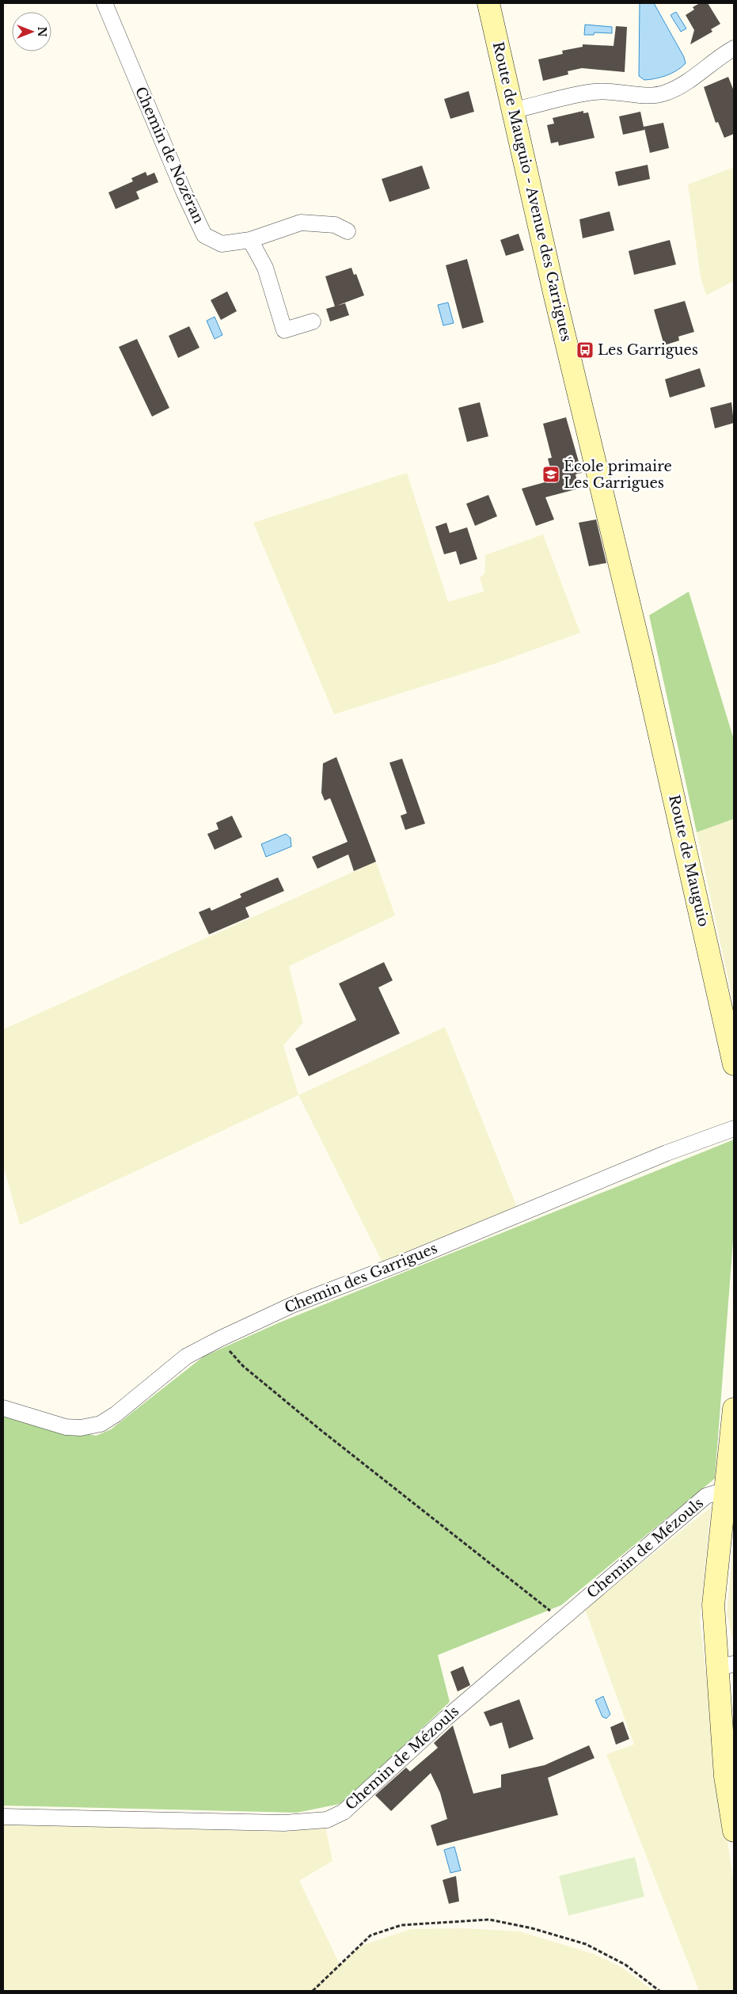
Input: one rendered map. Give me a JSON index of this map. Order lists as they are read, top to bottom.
{
  "streets": {
    "street": [
      "Chemin de Nozéran",
      "Route de Mauguio - Avenue des Garrigues",
      "Route de Mauguio",
      "Chemin des Garrigues",
      "Chemin de Mézouls"
    ]
  },
  "crossings": [
    ["Route de Mauguio - Avenue des Garrigues", "Route de Mauguio"]
  ],
  "places": {
    "bus stop": ["Les Garrigues"],
    "school or university": ["École primaire Les Garrigues"]
  },
  "north": "right"
}
